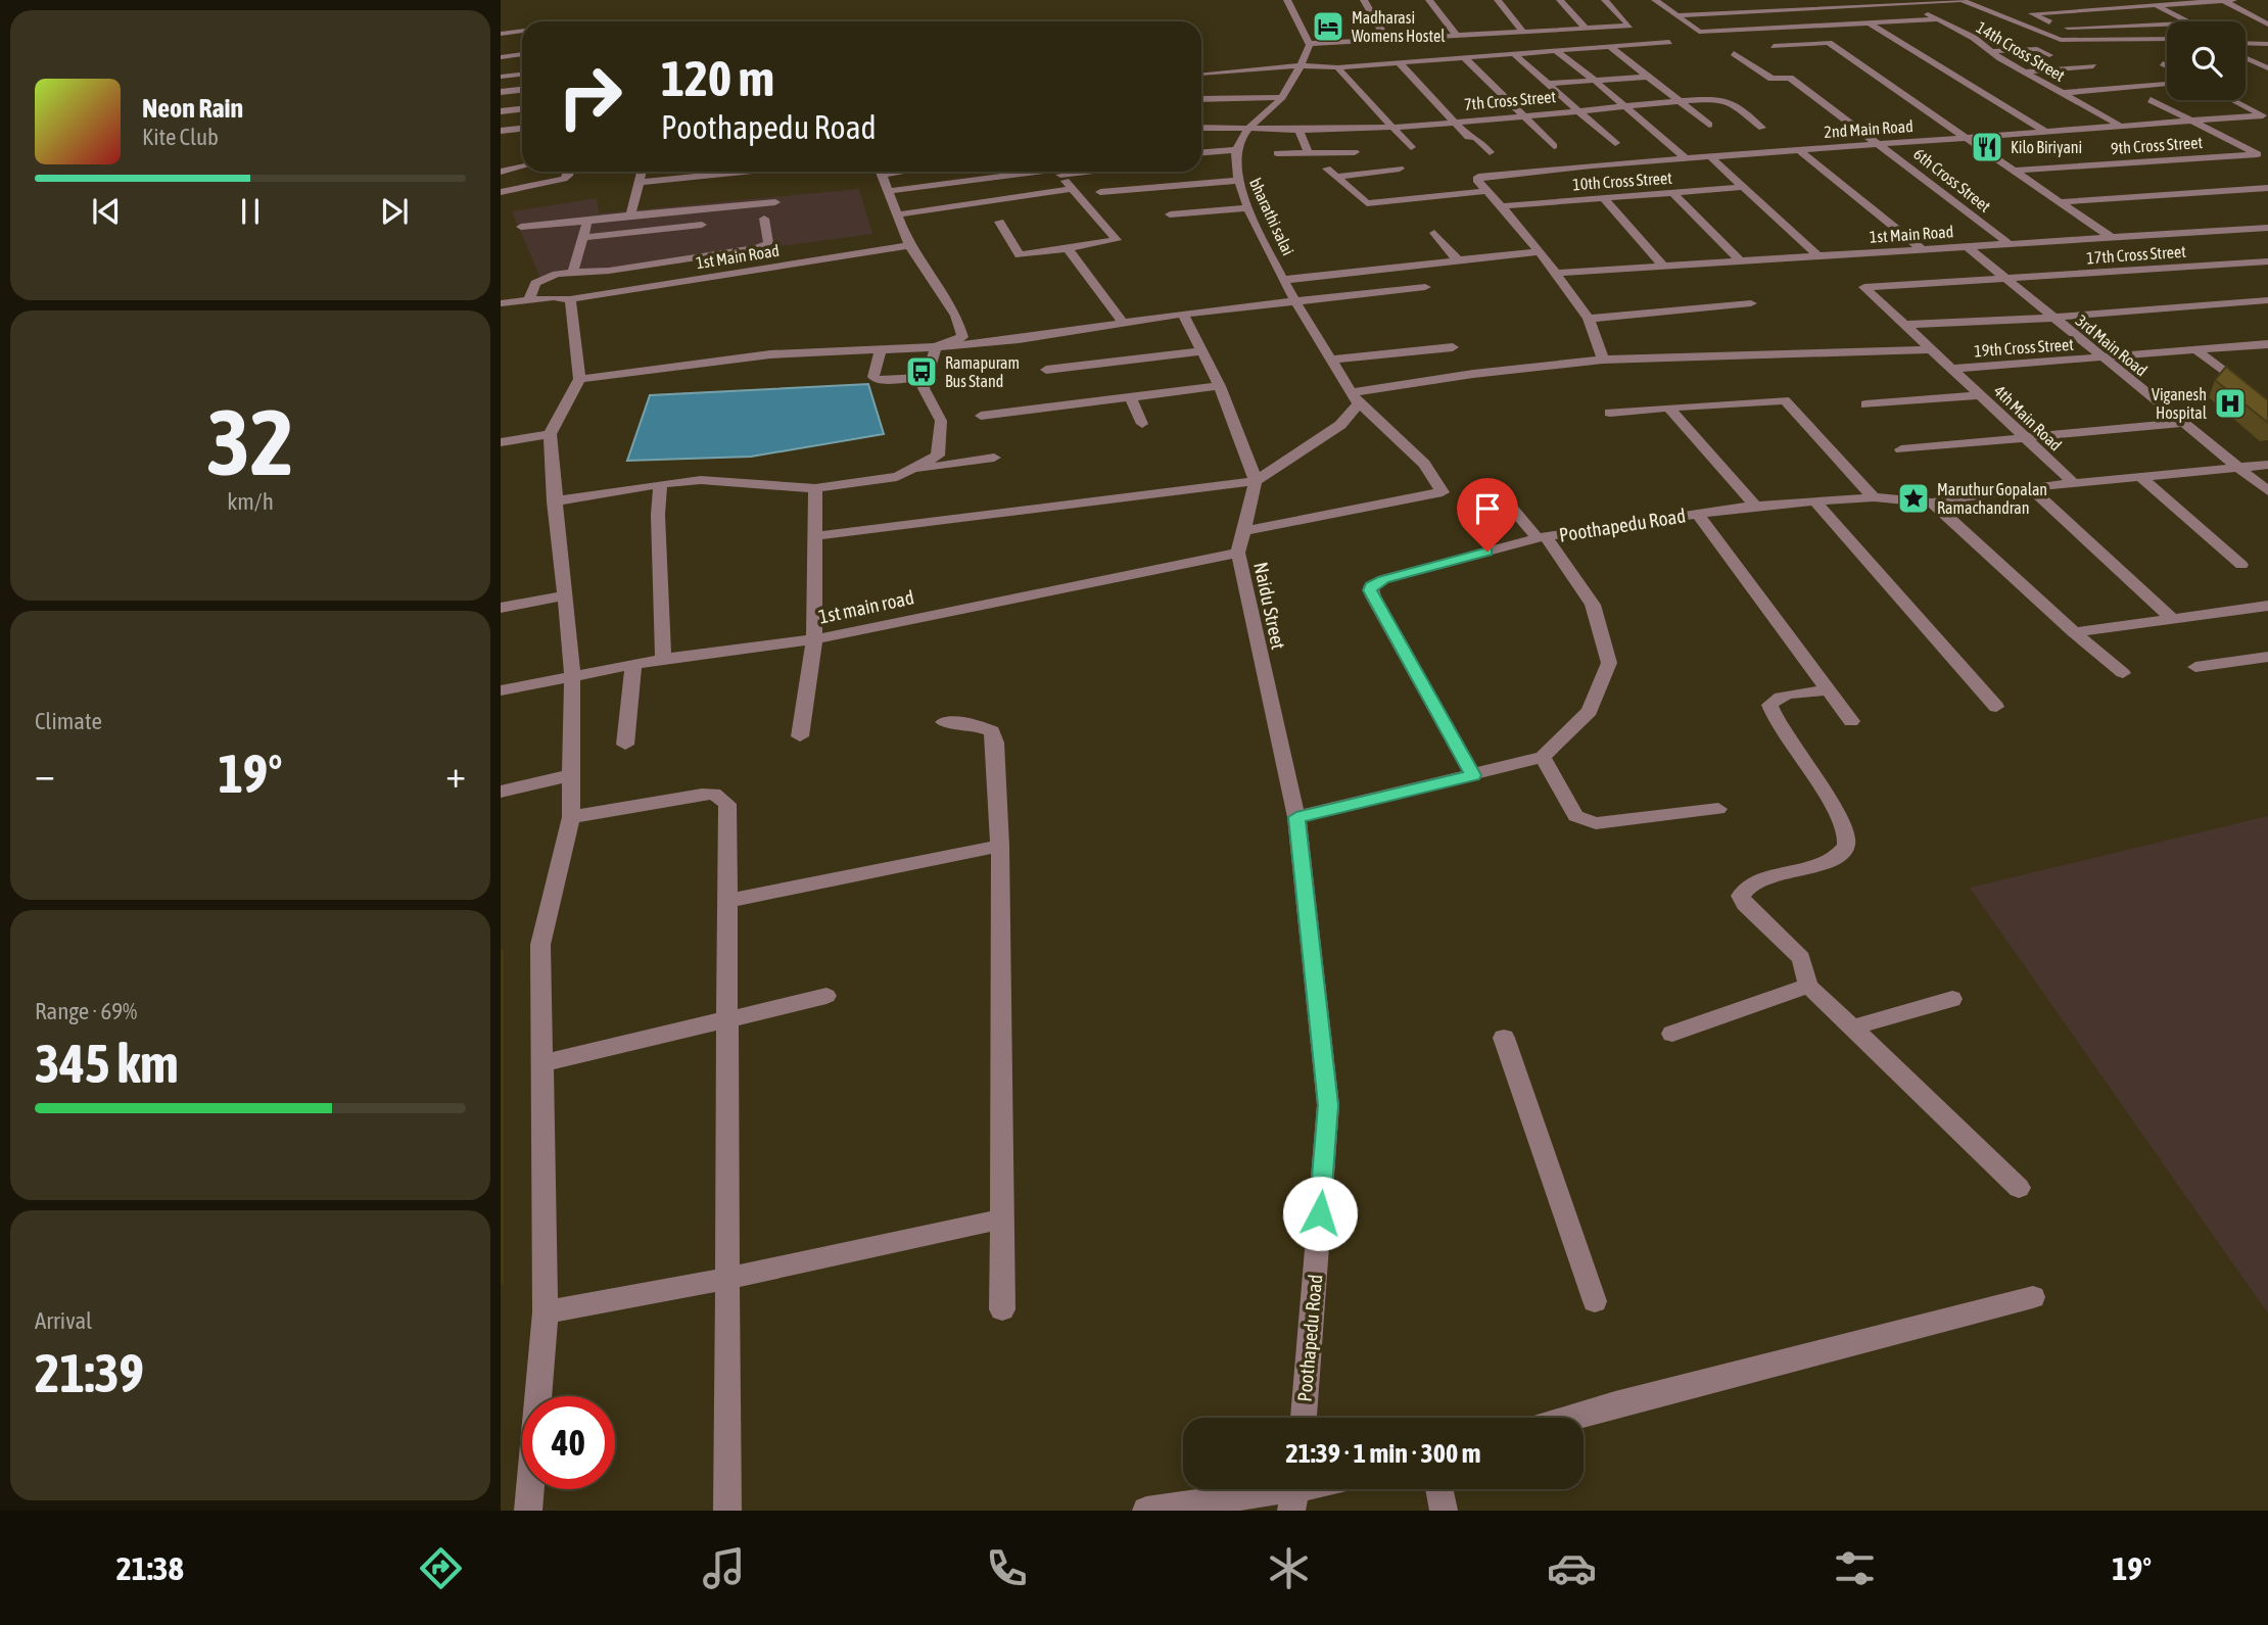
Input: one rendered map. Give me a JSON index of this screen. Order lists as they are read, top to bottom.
{
  "streets": {
    "street": [
      "14th Cross Street",
      "7th Cross Street",
      "2nd Main Road",
      "9th Cross Street",
      "6th Cross Street",
      "10th Cross Street",
      "bharathi salai",
      "1st Main Road",
      "17th Cross Street",
      "3rd Main Road",
      "19th Cross Street",
      "4th Main Road",
      "Poothapedu Road",
      "Naidu Street",
      "1st main road"
    ]
  },
  "crossings": [
    ["14th Cross Street", "2nd Main Road"],
    ["2nd Main Road", "6th Cross Street"],
    ["6th Cross Street", "1st Main Road"],
    ["1st Main Road", "3rd Main Road"],
    ["17th Cross Street", "3rd Main Road"],
    ["17th Cross Street", "4th Main Road"],
    ["3rd Main Road", "19th Cross Street"],
    ["3rd Main Road", "Poothapedu Road"],
    ["19th Cross Street", "4th Main Road"],
    ["4th Main Road", "Poothapedu Road"],
    ["Poothapedu Road", "Naidu Street"],
    ["Naidu Street", "1st main road"]
  ],
  "places": {
    "hotel": ["Madharasi Womens Hostel"],
    "restaurant": ["Kilo Biriyani"],
    "bus stop": ["Ramapuram Bus Stand"],
    "hospital": ["Viganesh Hospital"],
    "place": ["Maruthur Gopalan Ramachandran"]
  },
  "page": {
    "turn": ["120 m", "Poothapedu Road"],
    "song": ["Neon Rain", "Kite Club"],
    "tile": [
      ["32", "km/h"],
      "Climate",
      ["Range · 69%", "345 km"],
      ["Arrival", "21:39"]
    ],
    "heat": ["−", "19°", "+"],
    "limit": "40",
    "trip": "21:39 · 1 min · 300 m",
    "tabs": ["21:38", "19°"]
  }
}
